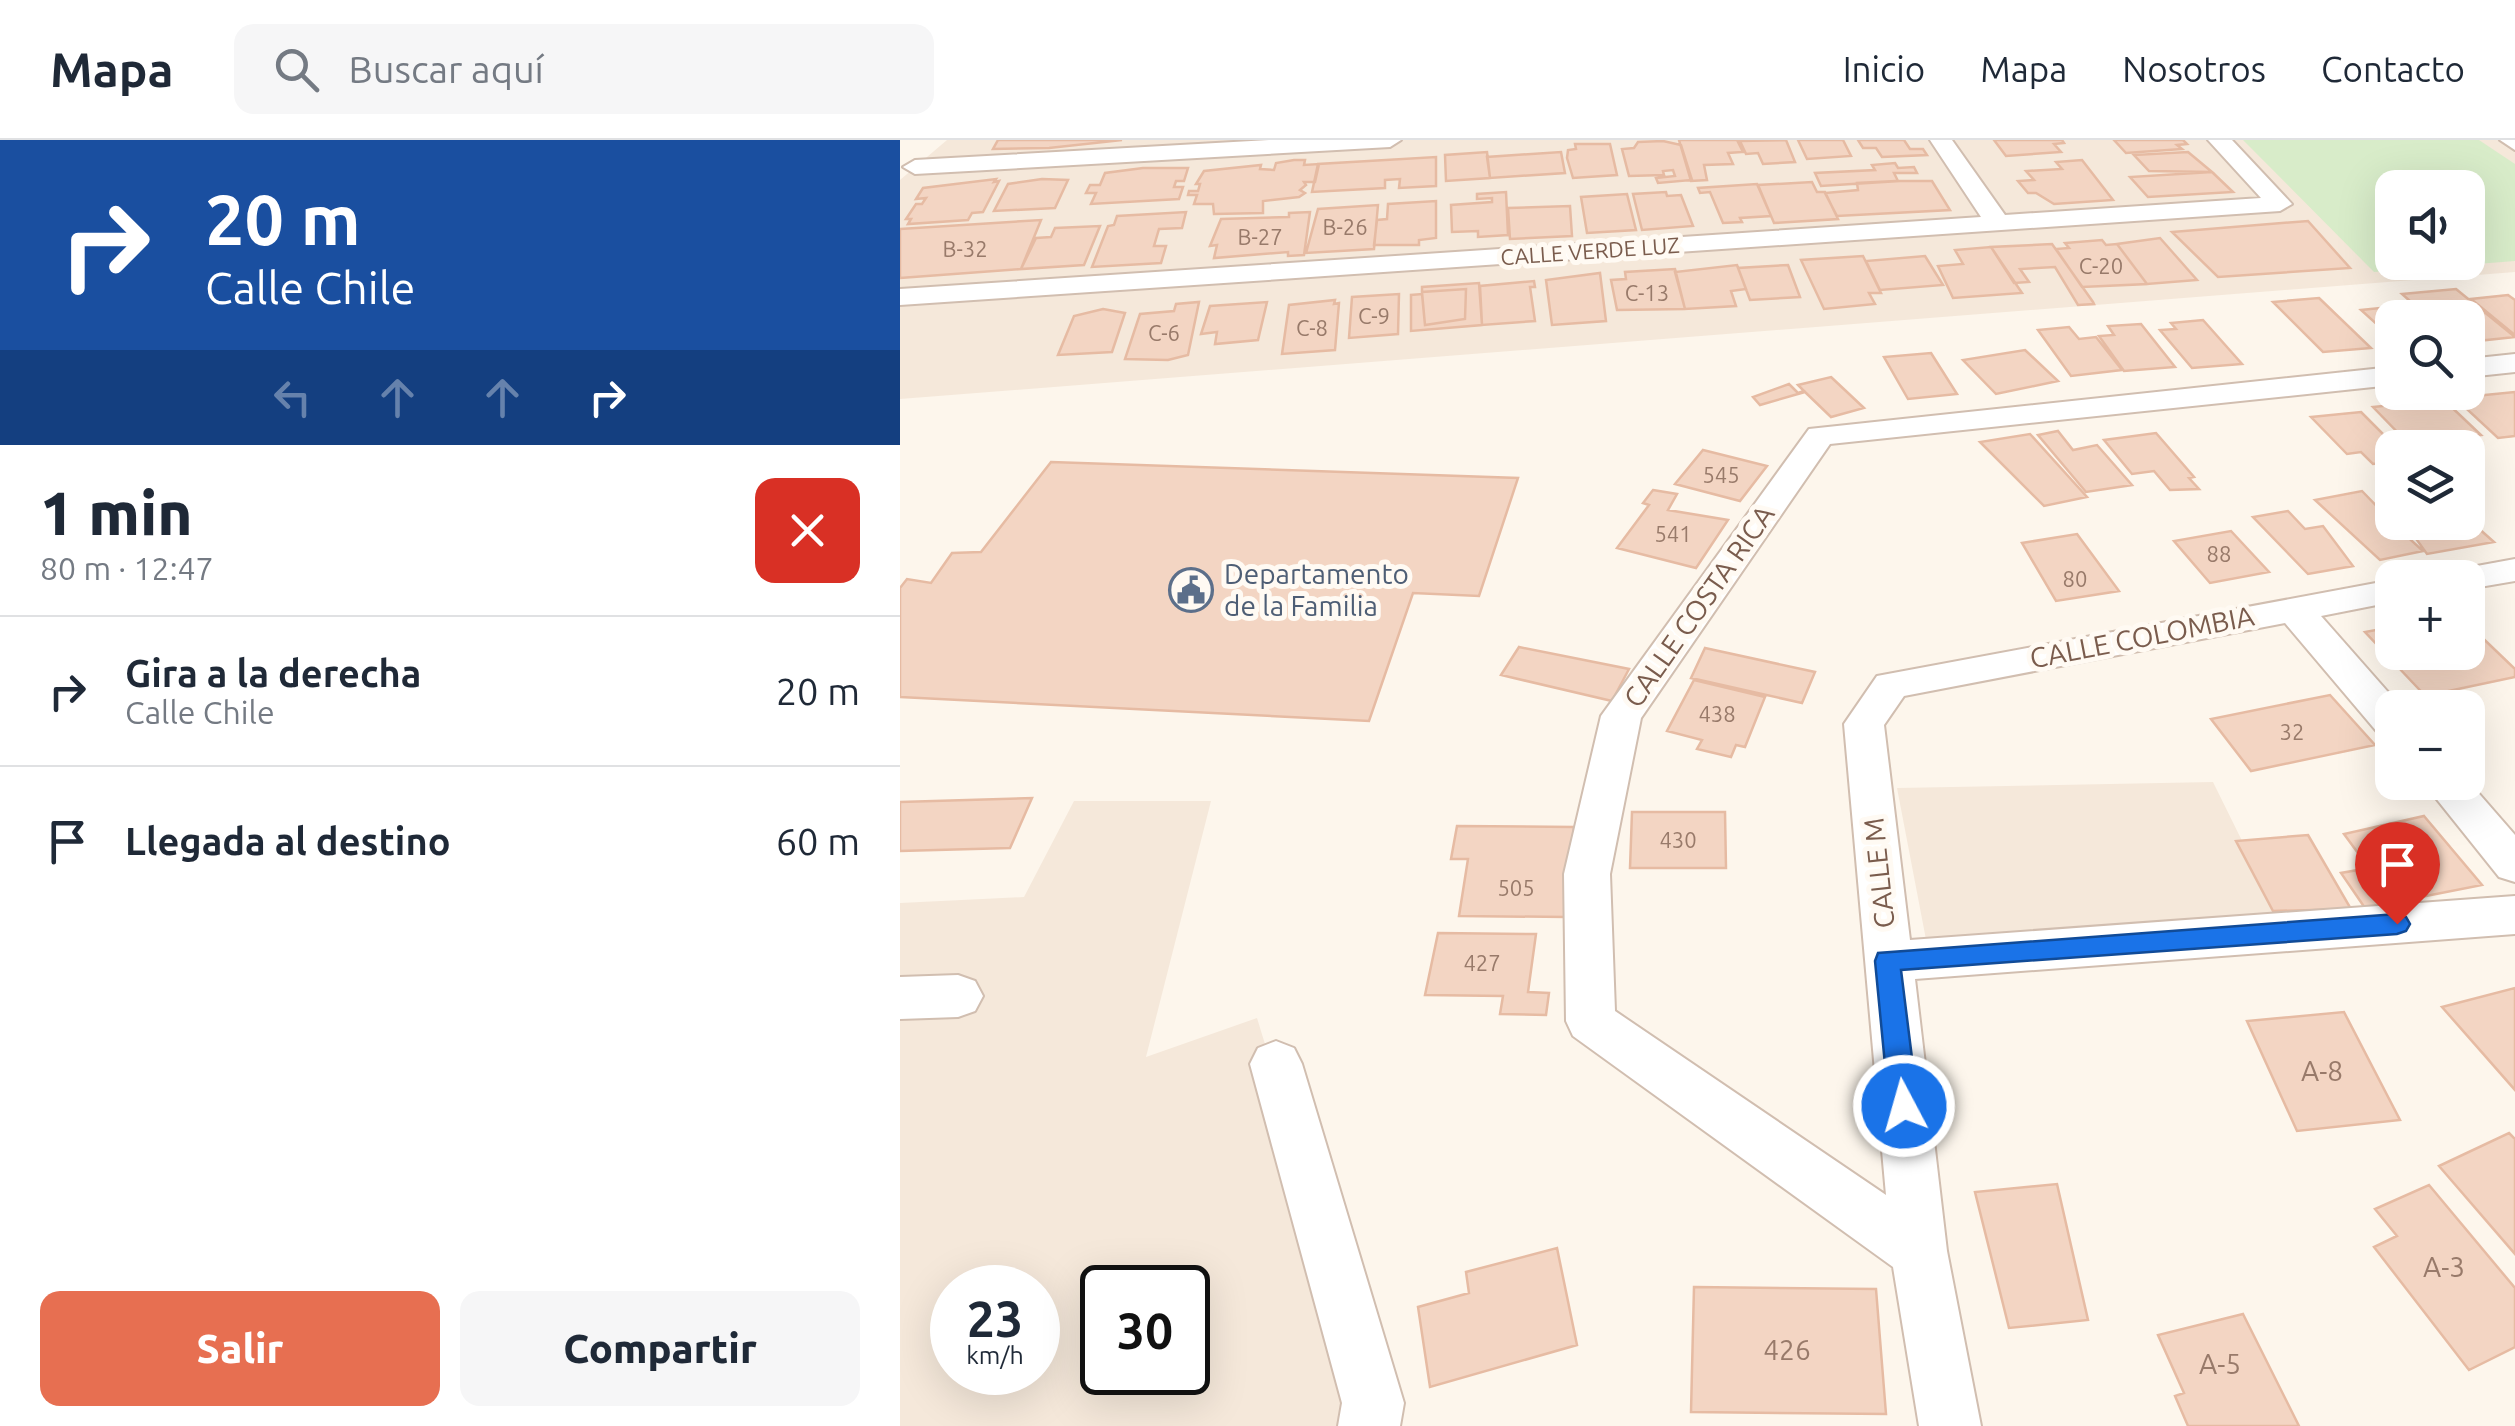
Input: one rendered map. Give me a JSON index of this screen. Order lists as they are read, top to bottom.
{
  "streets": {
    "street": [
      "CALLE VERDE LUZ",
      "CALLE COSTA RICA",
      "CALLE COLOMBIA",
      "CALLE M"
    ]
  },
  "crossings": [
    ["CALLE COSTA RICA", "CALLE M"],
    ["CALLE COLOMBIA", "CALLE M"]
  ],
  "places": {
    "public building": ["Departamento de la Familia"]
  },
  "house_numbers": [
    "B-26",
    "B-27",
    "B-32",
    "C-20",
    "C-13",
    "C-9",
    "C-8",
    "C-6",
    "545",
    "541",
    "88",
    "80",
    "438",
    "32",
    "430",
    "505",
    "427",
    "A-8",
    "A-3",
    "426",
    "A-5"
  ],
  "page": {
    "header": "Mapa",
    "search": "Buscar aquí",
    "nav": [
      "Inicio",
      "Mapa",
      "Nosotros",
      "Contacto"
    ],
    "turn": ["20 m", "Calle Chile"],
    "map_buttons": ["+", "−"],
    "heading": ["1 min", "80 m · 12:47"],
    "list": [
      {
        "name": "Gira a la derecha",
        "note": "Calle Chile",
        "value": "20 m"
      },
      {
        "name": "Llegada al destino",
        "value": "60 m"
      }
    ],
    "speed": "23 km/h",
    "limit": "30",
    "buttons": ["Salir", "Compartir"]
  }
}
